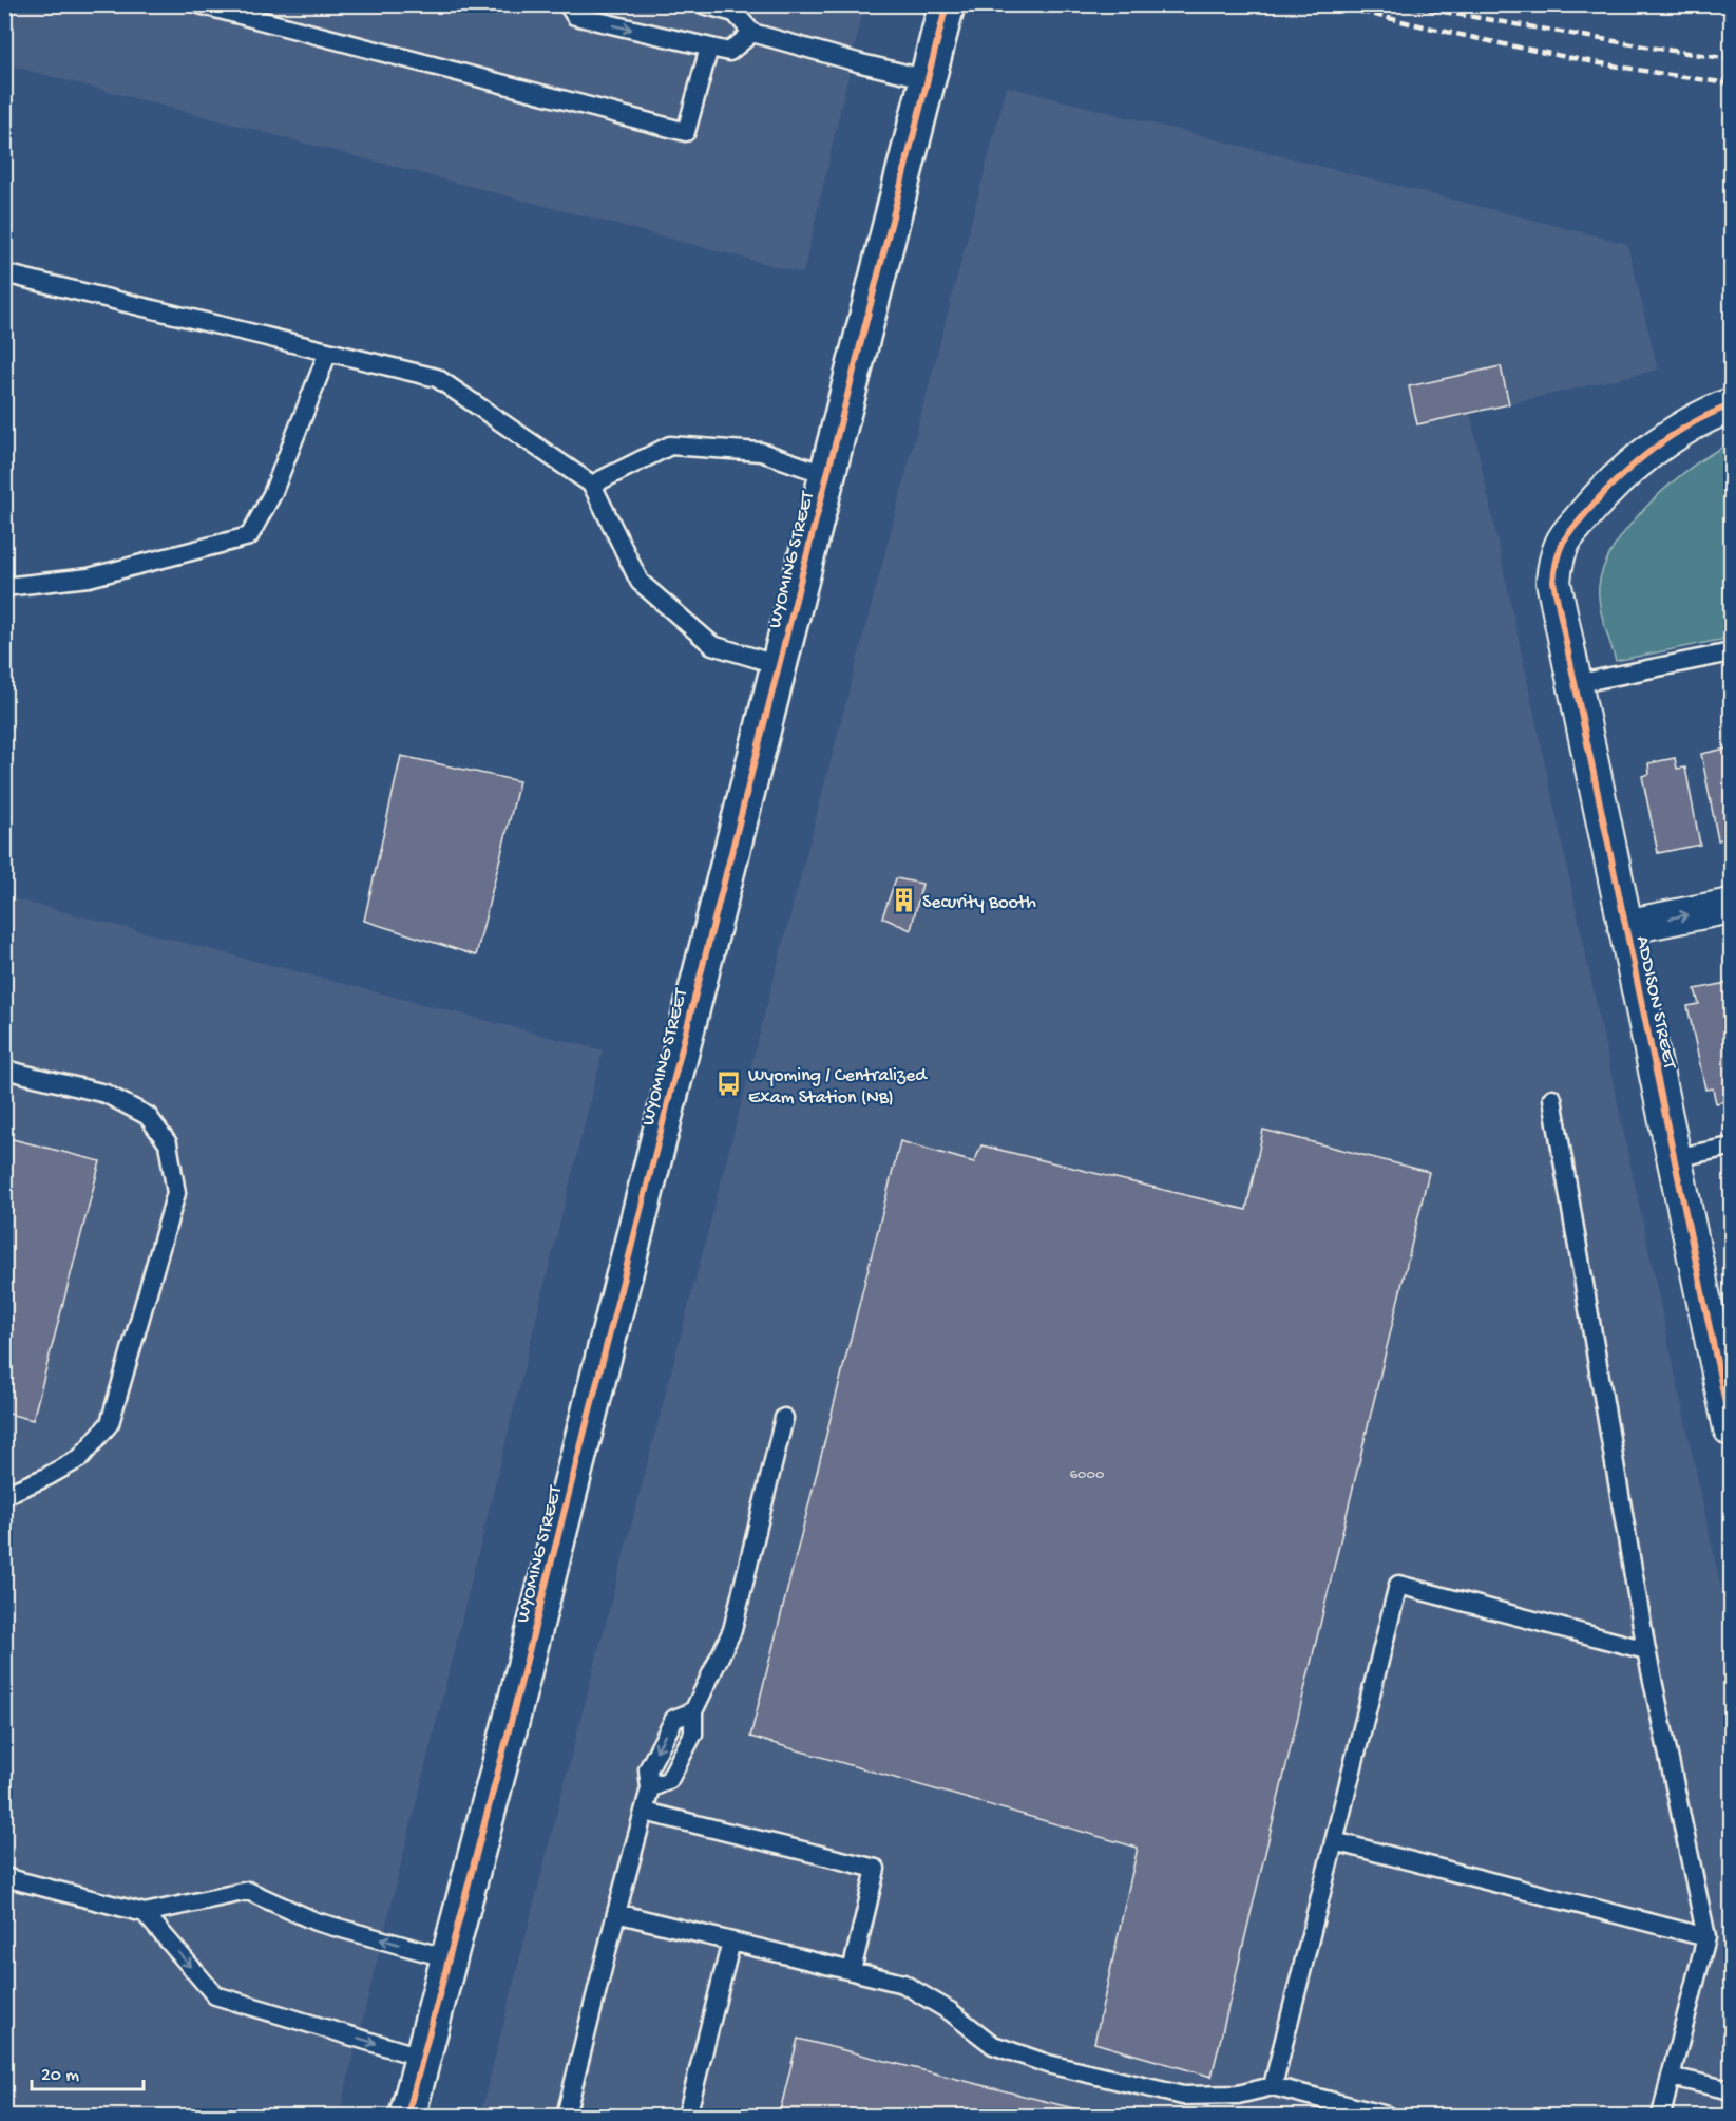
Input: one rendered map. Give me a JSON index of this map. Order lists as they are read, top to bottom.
{
  "streets": {
    "street": ["WYOMING STREET", "ADDISON STREET"]
  },
  "places": {
    "building": ["Security Booth"],
    "bus stop": ["Wyoming / Centralized Exam Station (NB)"]
  },
  "house_numbers": ["6000"],
  "scale_bar": "20 m"
}
